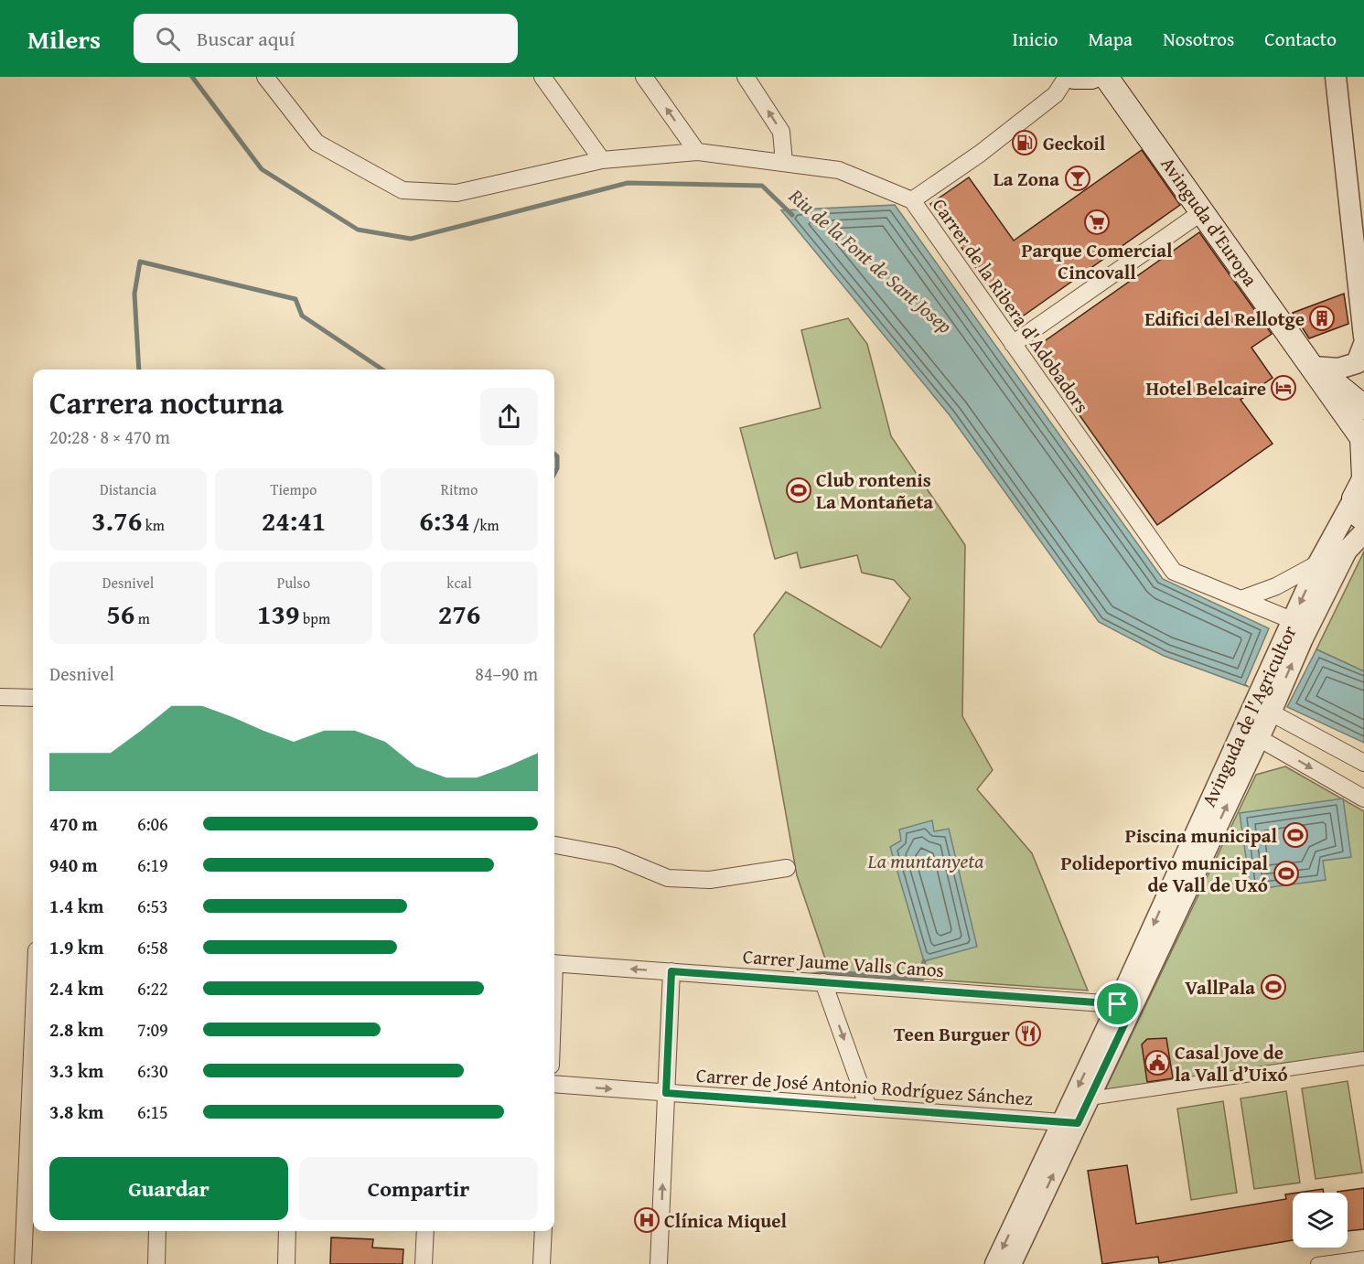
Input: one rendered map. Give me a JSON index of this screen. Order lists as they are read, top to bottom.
{
  "streets": {
    "main road": ["Avinguda d'Europa"],
    "street": [
      "Carrer de la Ribera d'Adobadors",
      "Avinguda de l'Agricultor",
      "Carrer Jaume Valls Canos",
      "Carrer de José Antonio Rodríguez Sánchez"
    ]
  },
  "crossings": [
    ["Avinguda d'Europa", "Avinguda de l'Agricultor"],
    ["Carrer de la Ribera d'Adobadors", "Avinguda de l'Agricultor"],
    ["Avinguda de l'Agricultor", "Carrer Jaume Valls Canos"],
    ["Avinguda de l'Agricultor", "Carrer de José Antonio Rodríguez Sánchez"]
  ],
  "water": ["Riu de la Font de Sant Josep", "La muntanyeta"],
  "places": {
    "fuel station": ["Geckoil"],
    "bar": ["La Zona"],
    "supermarket": ["Parque Comercial Cincovall"],
    "building": ["Edifici del Rellotge"],
    "hotel": ["Hotel Belcaire"],
    "sports": [
      "Club rontenis La Montañeta",
      "Piscina municipal",
      "Polideportivo municipal de Vall de Uxó",
      "VallPala"
    ],
    "restaurant": ["Teen Burguer"],
    "public building": ["Casal Jove de la Vall d’Uixó"],
    "hospital": ["Clínica Miquel"]
  },
  "page": {
    "header": "Milers",
    "search": "Buscar aquí",
    "nav": [
      "Inicio",
      "Mapa",
      "Nosotros",
      "Contacto"
    ],
    "heading": ["Carrera nocturna", "20:28 · 8 × 470 m"],
    "stats": [
      ["Distancia", "3.76 km"],
      ["Tiempo", "24:41"],
      ["Ritmo", "6:34 /km"],
      ["Desnivel", "56 m"],
      ["Pulso", "139 bpm"],
      ["kcal", "276"]
    ],
    "chart": ["Desnivel", "84–90 m"],
    "list": [
      {
        "name": "470 m",
        "note": "6:06"
      },
      {
        "name": "940 m",
        "note": "6:19"
      },
      {
        "name": "1.4 km",
        "note": "6:53"
      },
      {
        "name": "1.9 km",
        "note": "6:58"
      },
      {
        "name": "2.4 km",
        "note": "6:22"
      },
      {
        "name": "2.8 km",
        "note": "7:09"
      },
      {
        "name": "3.3 km",
        "note": "6:30"
      },
      {
        "name": "3.8 km",
        "note": "6:15"
      }
    ],
    "buttons": ["Guardar", "Compartir"]
  }
}
